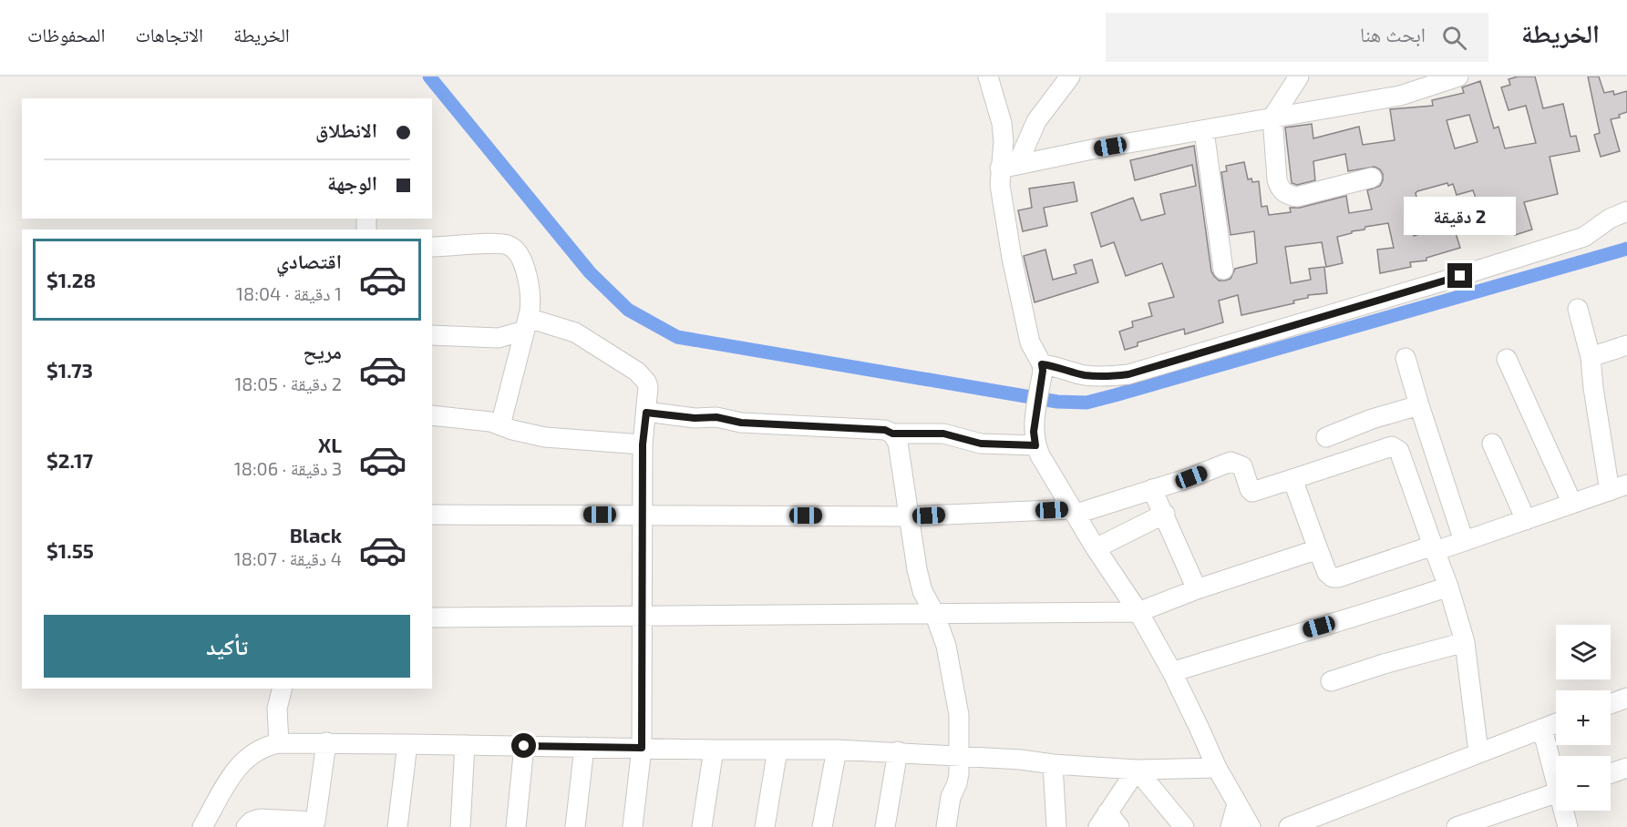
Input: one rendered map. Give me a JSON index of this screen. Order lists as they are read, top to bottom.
{
  "page": {
    "header": "الخريطة",
    "search": "ابحث هنا",
    "nav": ["الخريطة", "الاتجاهات", "المحفوظات"],
    "banner": ["الانطلاق", "الوجهة"],
    "bubble": "2 دقيقة",
    "list": [
      {
        "name": "اقتصادي",
        "note": "1 دقيقة · 18:04",
        "value": "$1.28"
      },
      {
        "name": "مريح",
        "note": "2 دقيقة · 18:05",
        "value": "$1.73"
      },
      {
        "name": "XL",
        "note": "3 دقيقة · 18:06",
        "value": "$2.17"
      },
      {
        "name": "Black",
        "note": "4 دقيقة · 18:07",
        "value": "$1.55"
      }
    ],
    "buttons": "تأكيد",
    "map_buttons": ["+", "−"]
  }
}
